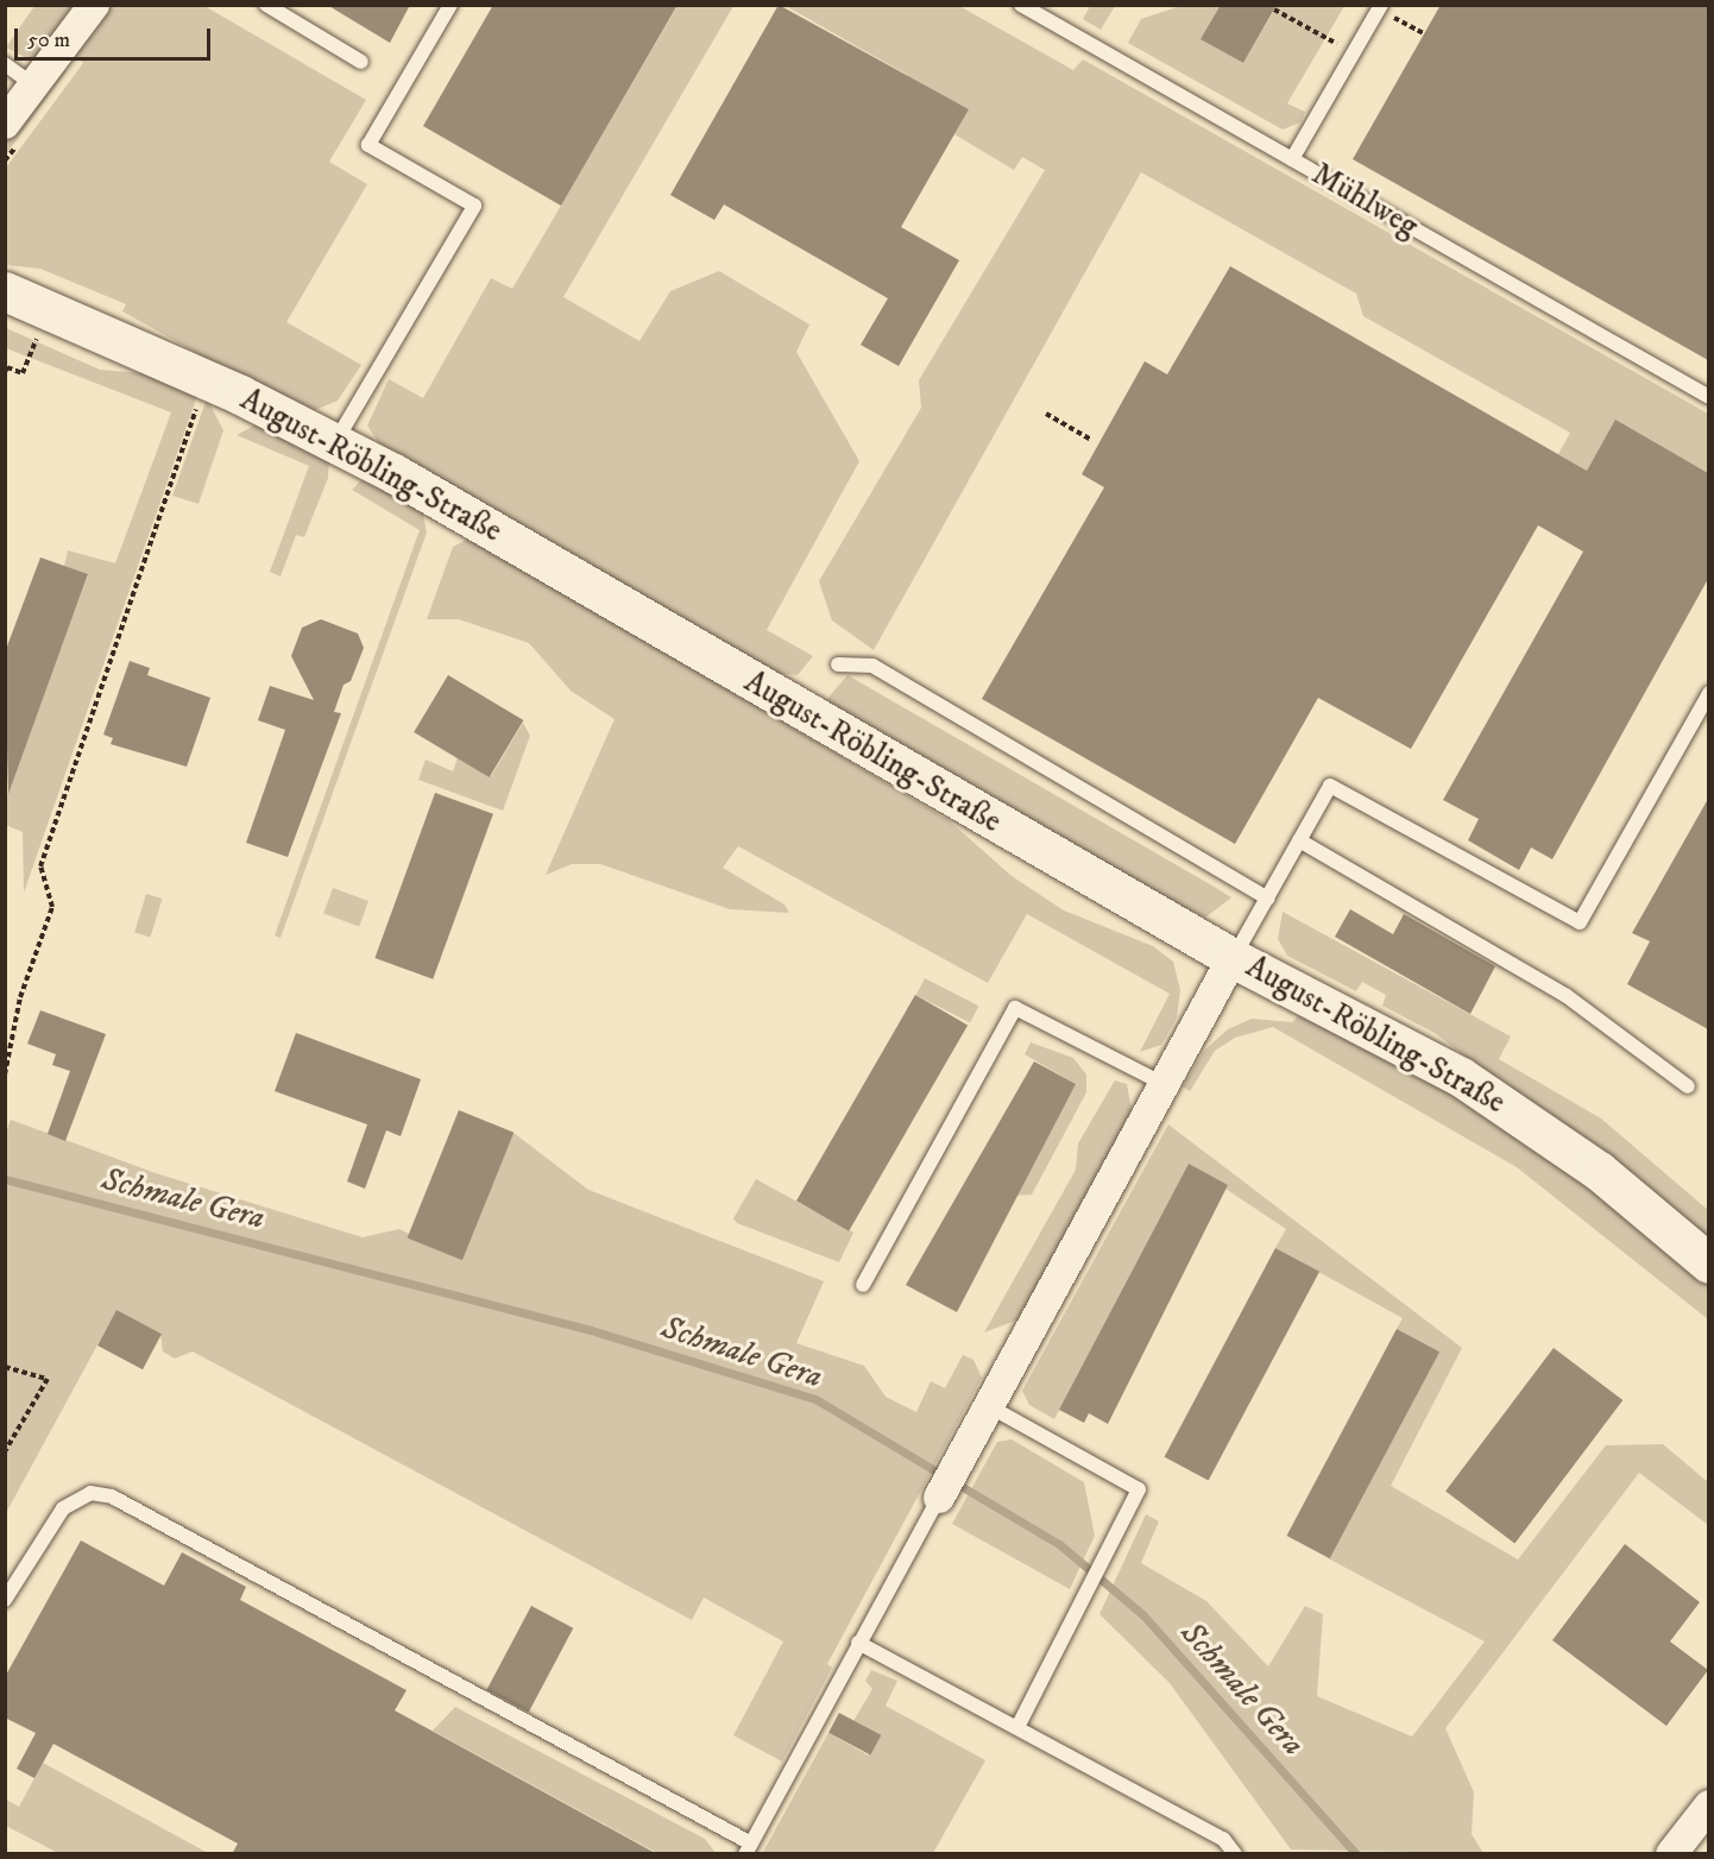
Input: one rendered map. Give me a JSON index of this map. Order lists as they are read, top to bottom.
{
  "streets": {
    "street": ["August-Röbling-Straße"],
    "lane": ["Mühlweg"]
  },
  "water": ["Schmale Gera"],
  "scale_bar": "50 m"
}
